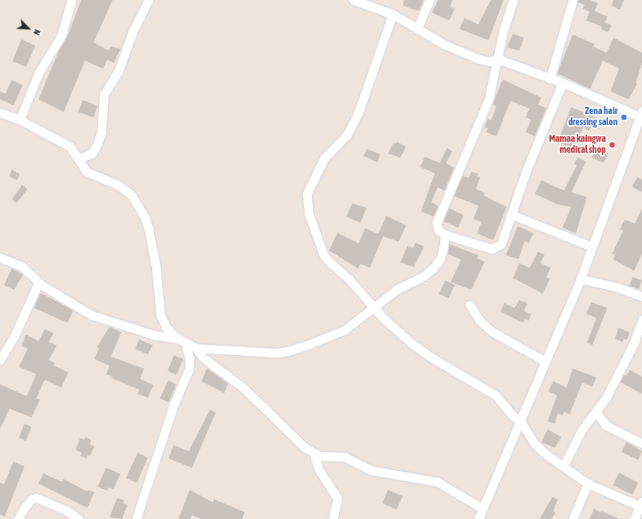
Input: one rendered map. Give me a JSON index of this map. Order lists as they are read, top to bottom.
{
  "places": ["Zena hair dressing salon", "Mamaa kaingwa medical shop"],
  "north": "bottom right"
}
